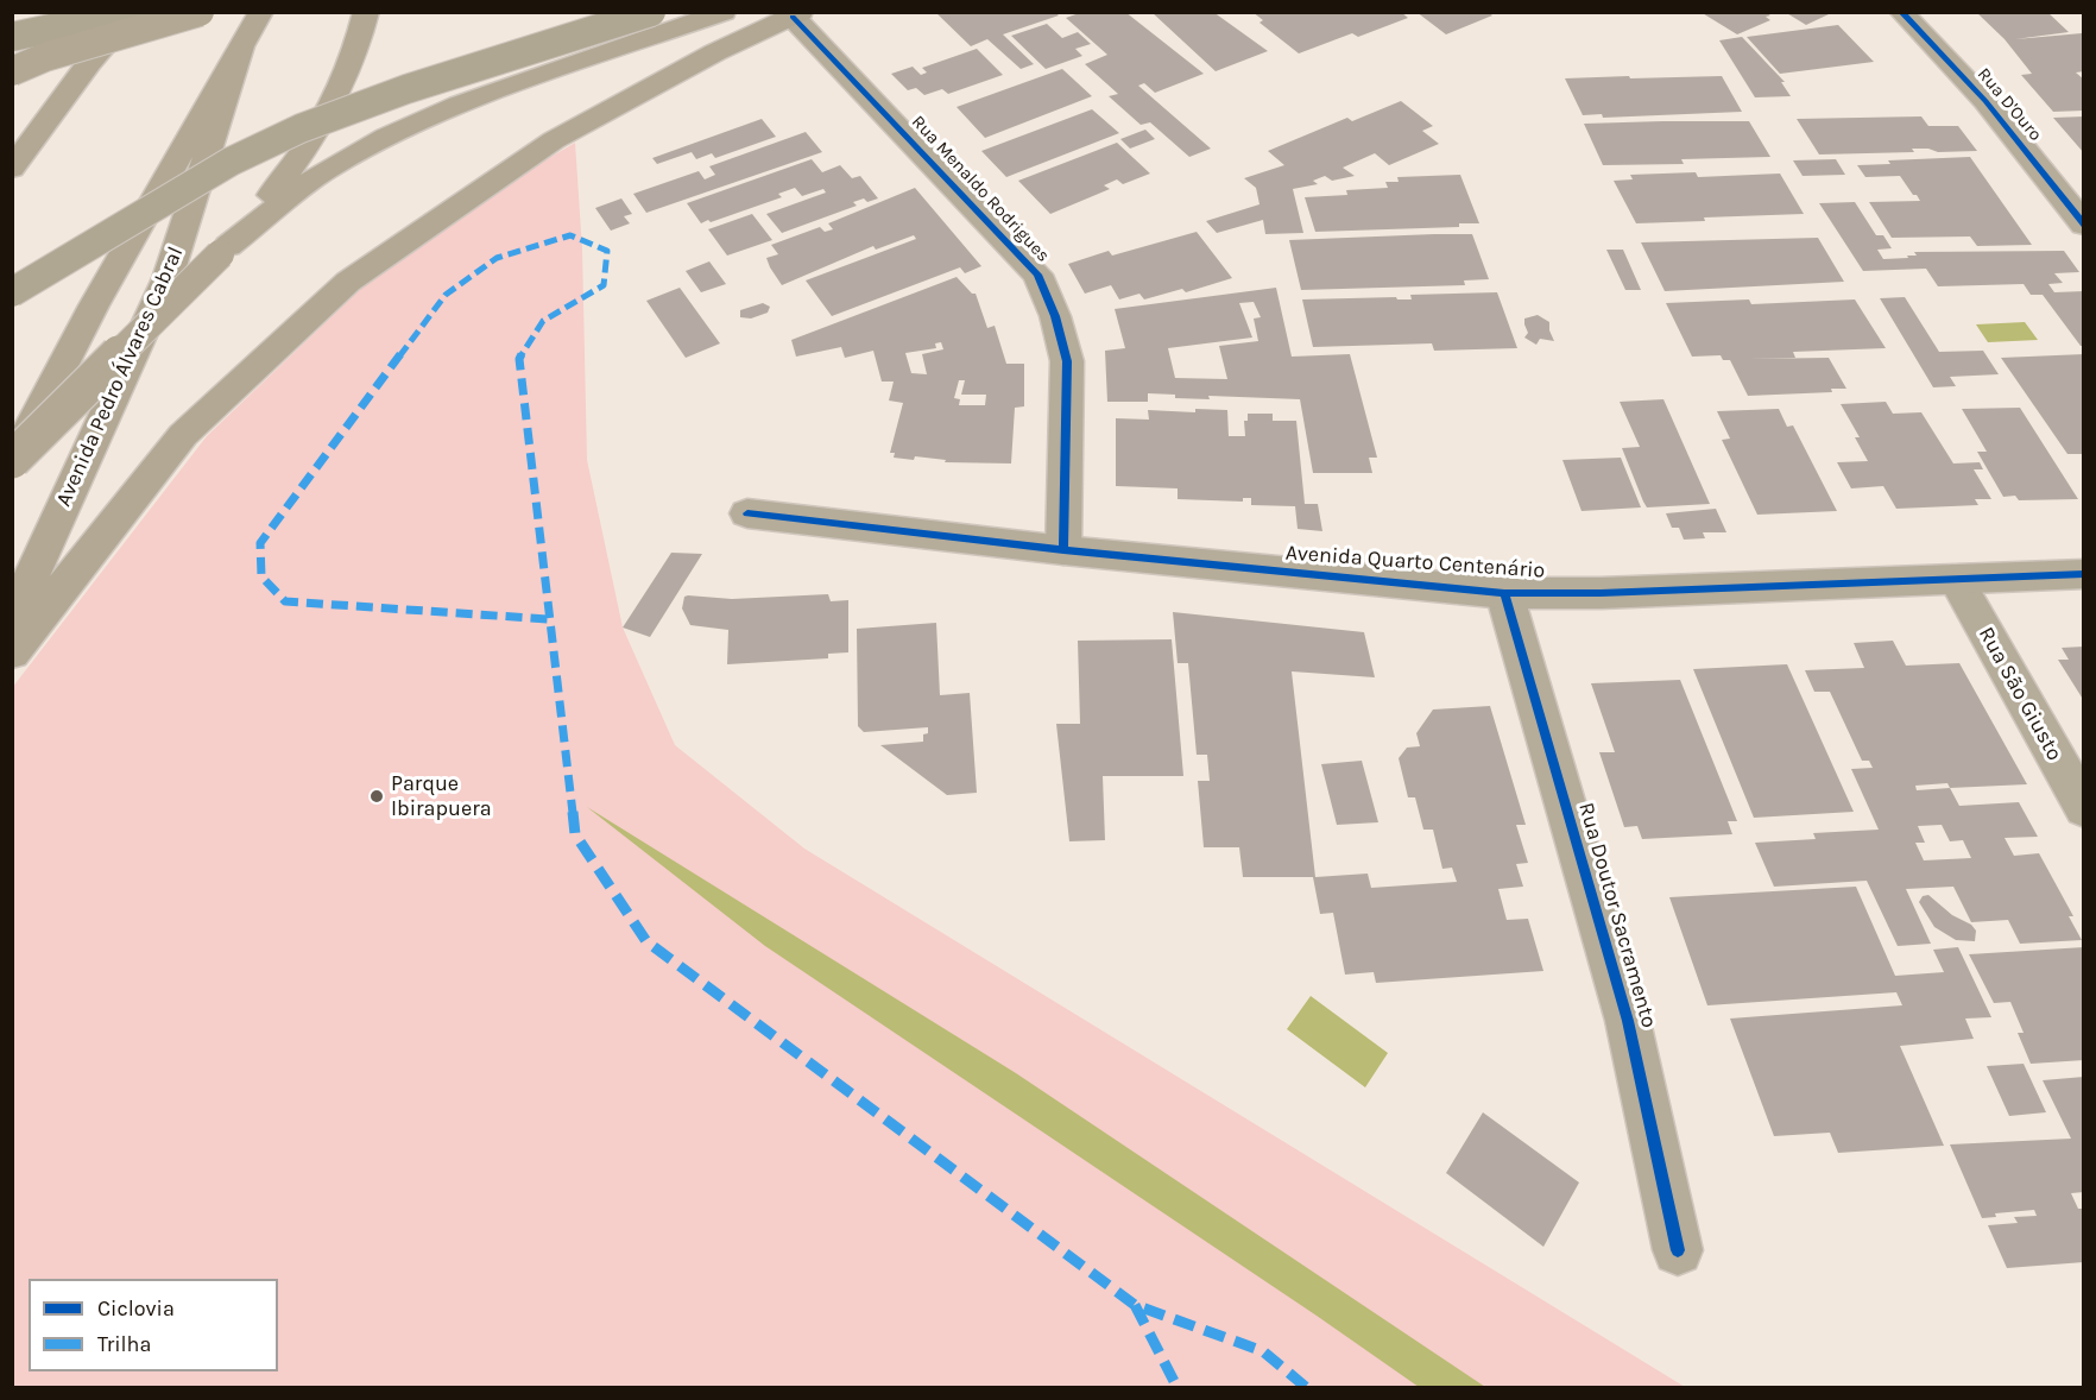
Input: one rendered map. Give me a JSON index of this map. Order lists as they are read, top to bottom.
{
  "streets": {
    "highway": ["Avenida Pedro Álvares Cabral"],
    "street": [
      "Rua D'Ouro",
      "Rua Menaldo Rodrigues",
      "Avenida Quarto Centenário",
      "Rua São Giusto",
      "Rua Doutor Sacramento"
    ]
  },
  "crossings": [
    ["Rua Menaldo Rodrigues", "Avenida Quarto Centenário"],
    ["Avenida Quarto Centenário", "Rua São Giusto"],
    ["Avenida Quarto Centenário", "Rua Doutor Sacramento"]
  ],
  "places": ["Parque Ibirapuera"],
  "legend": ["Ciclovia", "Trilha"]
}
